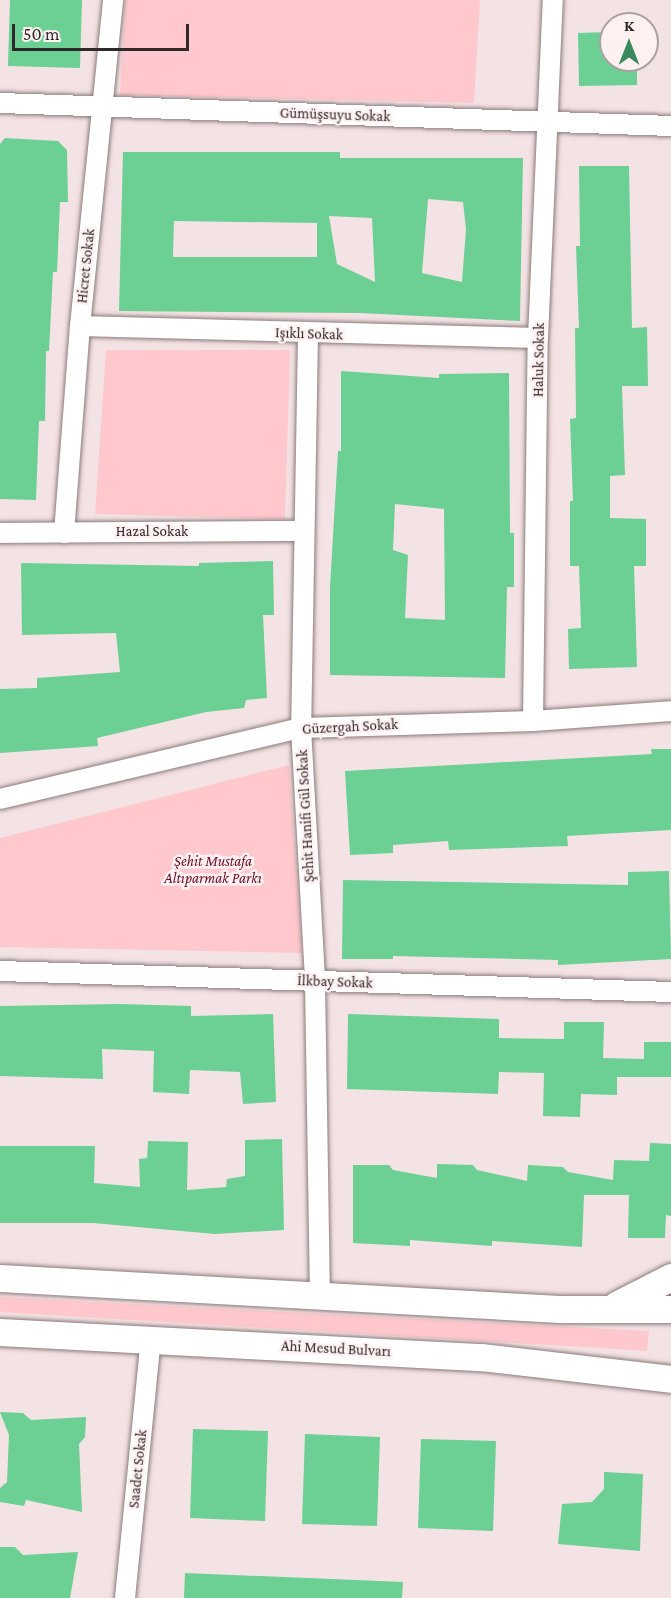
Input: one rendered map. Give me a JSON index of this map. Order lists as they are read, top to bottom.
{
  "streets": {
    "main road": ["Ahi Mesud Bulvarı"],
    "street": [
      "Gümüşsuyu Sokak",
      "Hicret Sokak",
      "Işıklı Sokak",
      "Haluk Sokak",
      "Hazal Sokak",
      "Güzergah Sokak",
      "Şehit Hanifi Gül Sokak",
      "İlkbay Sokak",
      "Saadet Sokak"
    ]
  },
  "crossings": [
    ["Gümüşsuyu Sokak", "Hicret Sokak"],
    ["Gümüşsuyu Sokak", "Haluk Sokak"],
    ["Hicret Sokak", "Işıklı Sokak"],
    ["Hicret Sokak", "Hazal Sokak"],
    ["Işıklı Sokak", "Haluk Sokak"],
    ["Işıklı Sokak", "Şehit Hanifi Gül Sokak"],
    ["Haluk Sokak", "Güzergah Sokak"],
    ["Hazal Sokak", "Şehit Hanifi Gül Sokak"],
    ["Güzergah Sokak", "Şehit Hanifi Gül Sokak"],
    ["Şehit Hanifi Gül Sokak", "İlkbay Sokak"],
    ["Ahi Mesud Bulvarı", "Saadet Sokak"]
  ],
  "parks": ["Şehit Mustafa Altıparmak Parkı"],
  "scale_bar": "50 m",
  "north": "top"
}
